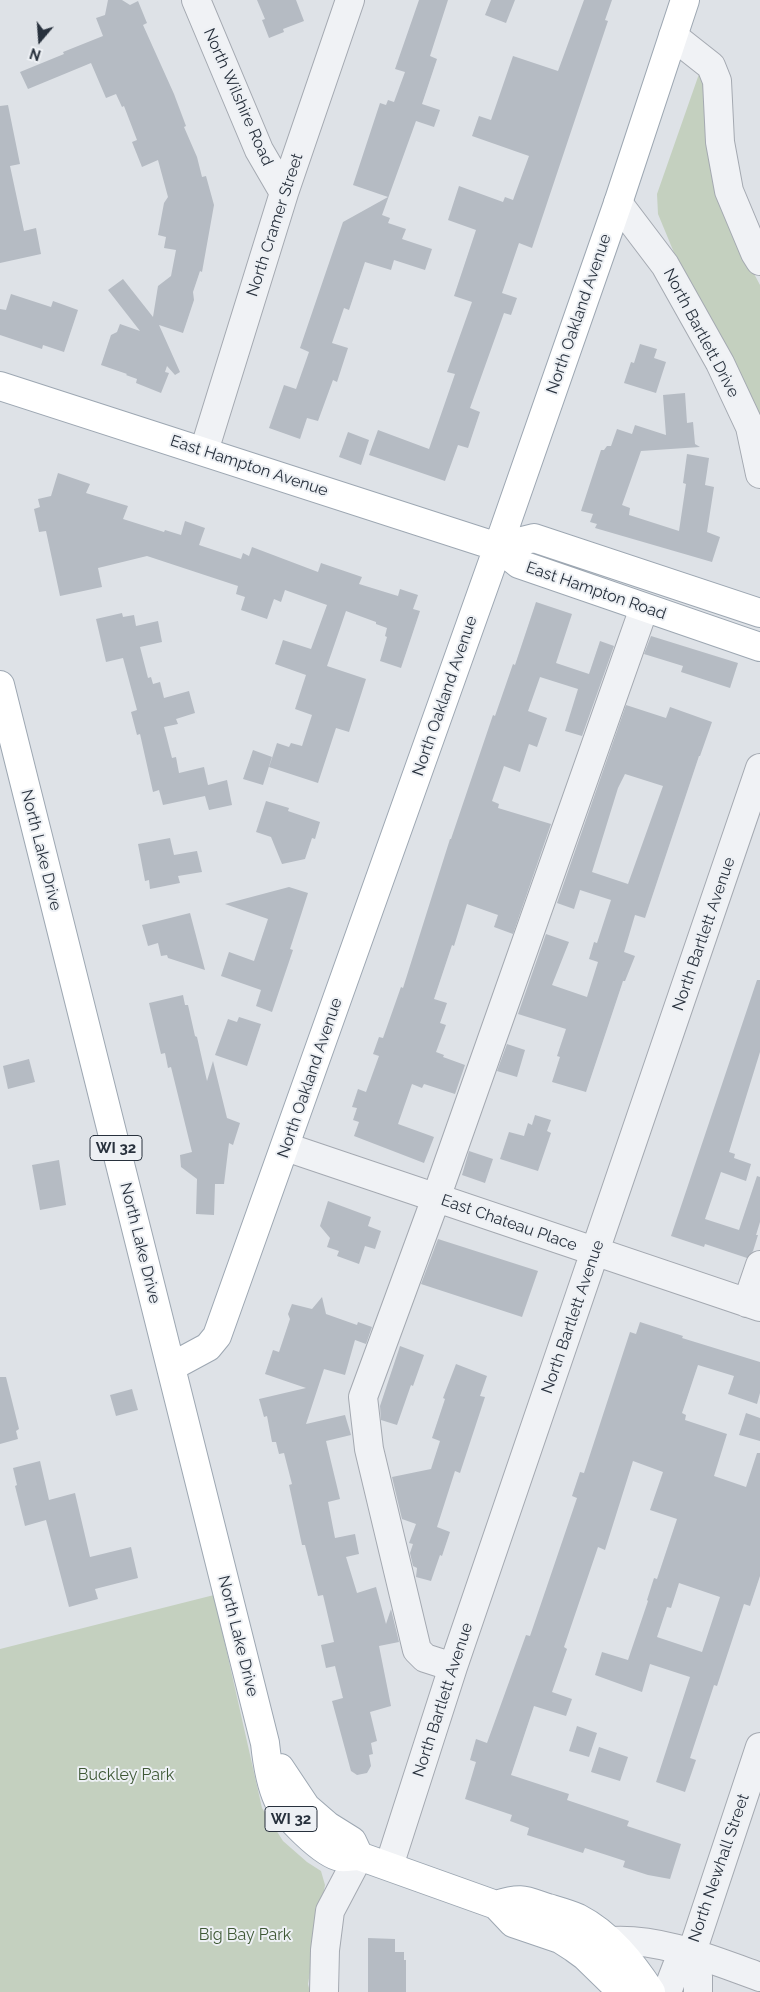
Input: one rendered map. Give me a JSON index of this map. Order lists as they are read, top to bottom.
{
  "streets": {
    "main road": [
      "North Oakland Avenue",
      "East Hampton Avenue",
      "East Hampton Road",
      "North Lake Drive",
      "WI 32"
    ],
    "street": [
      "North Wilshire Road",
      "North Cramer Street",
      "North Bartlett Drive",
      "North Bartlett Avenue",
      "East Chateau Place",
      "North Newhall Street"
    ]
  },
  "crossings": [
    ["North Wilshire Road", "North Cramer Street"],
    ["North Cramer Street", "East Hampton Avenue"],
    ["North Oakland Avenue", "North Bartlett Drive"],
    ["North Oakland Avenue", "East Hampton Avenue"],
    ["North Oakland Avenue", "East Hampton Road"],
    ["North Oakland Avenue", "North Lake Drive"],
    ["North Oakland Avenue", "East Chateau Place"],
    ["East Hampton Avenue", "East Hampton Road"],
    ["North Lake Drive", "WI 32"],
    ["North Bartlett Avenue", "WI 32"],
    ["North Bartlett Avenue", "East Chateau Place"]
  ],
  "parks": ["Buckley Park", "Big Bay Park"],
  "north": "bottom"
}
